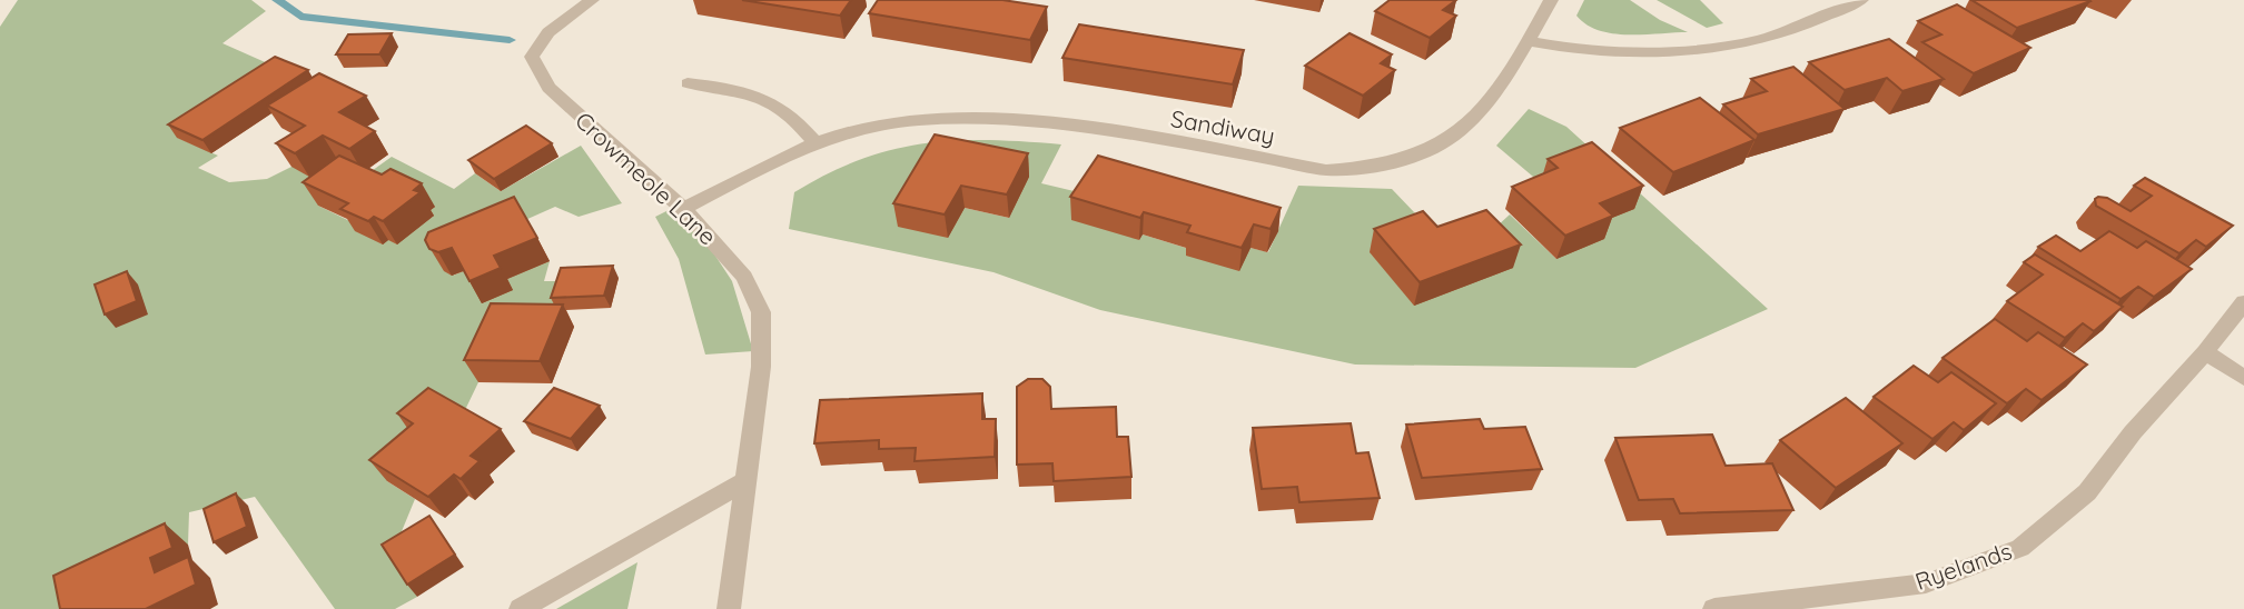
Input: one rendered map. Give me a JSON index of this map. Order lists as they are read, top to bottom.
{
  "streets": {
    "street": ["Sandiway", "Crowmeole Lane", "Ryelands"]
  },
  "crossings": [
    ["Sandiway", "Crowmeole Lane"]
  ]
}
